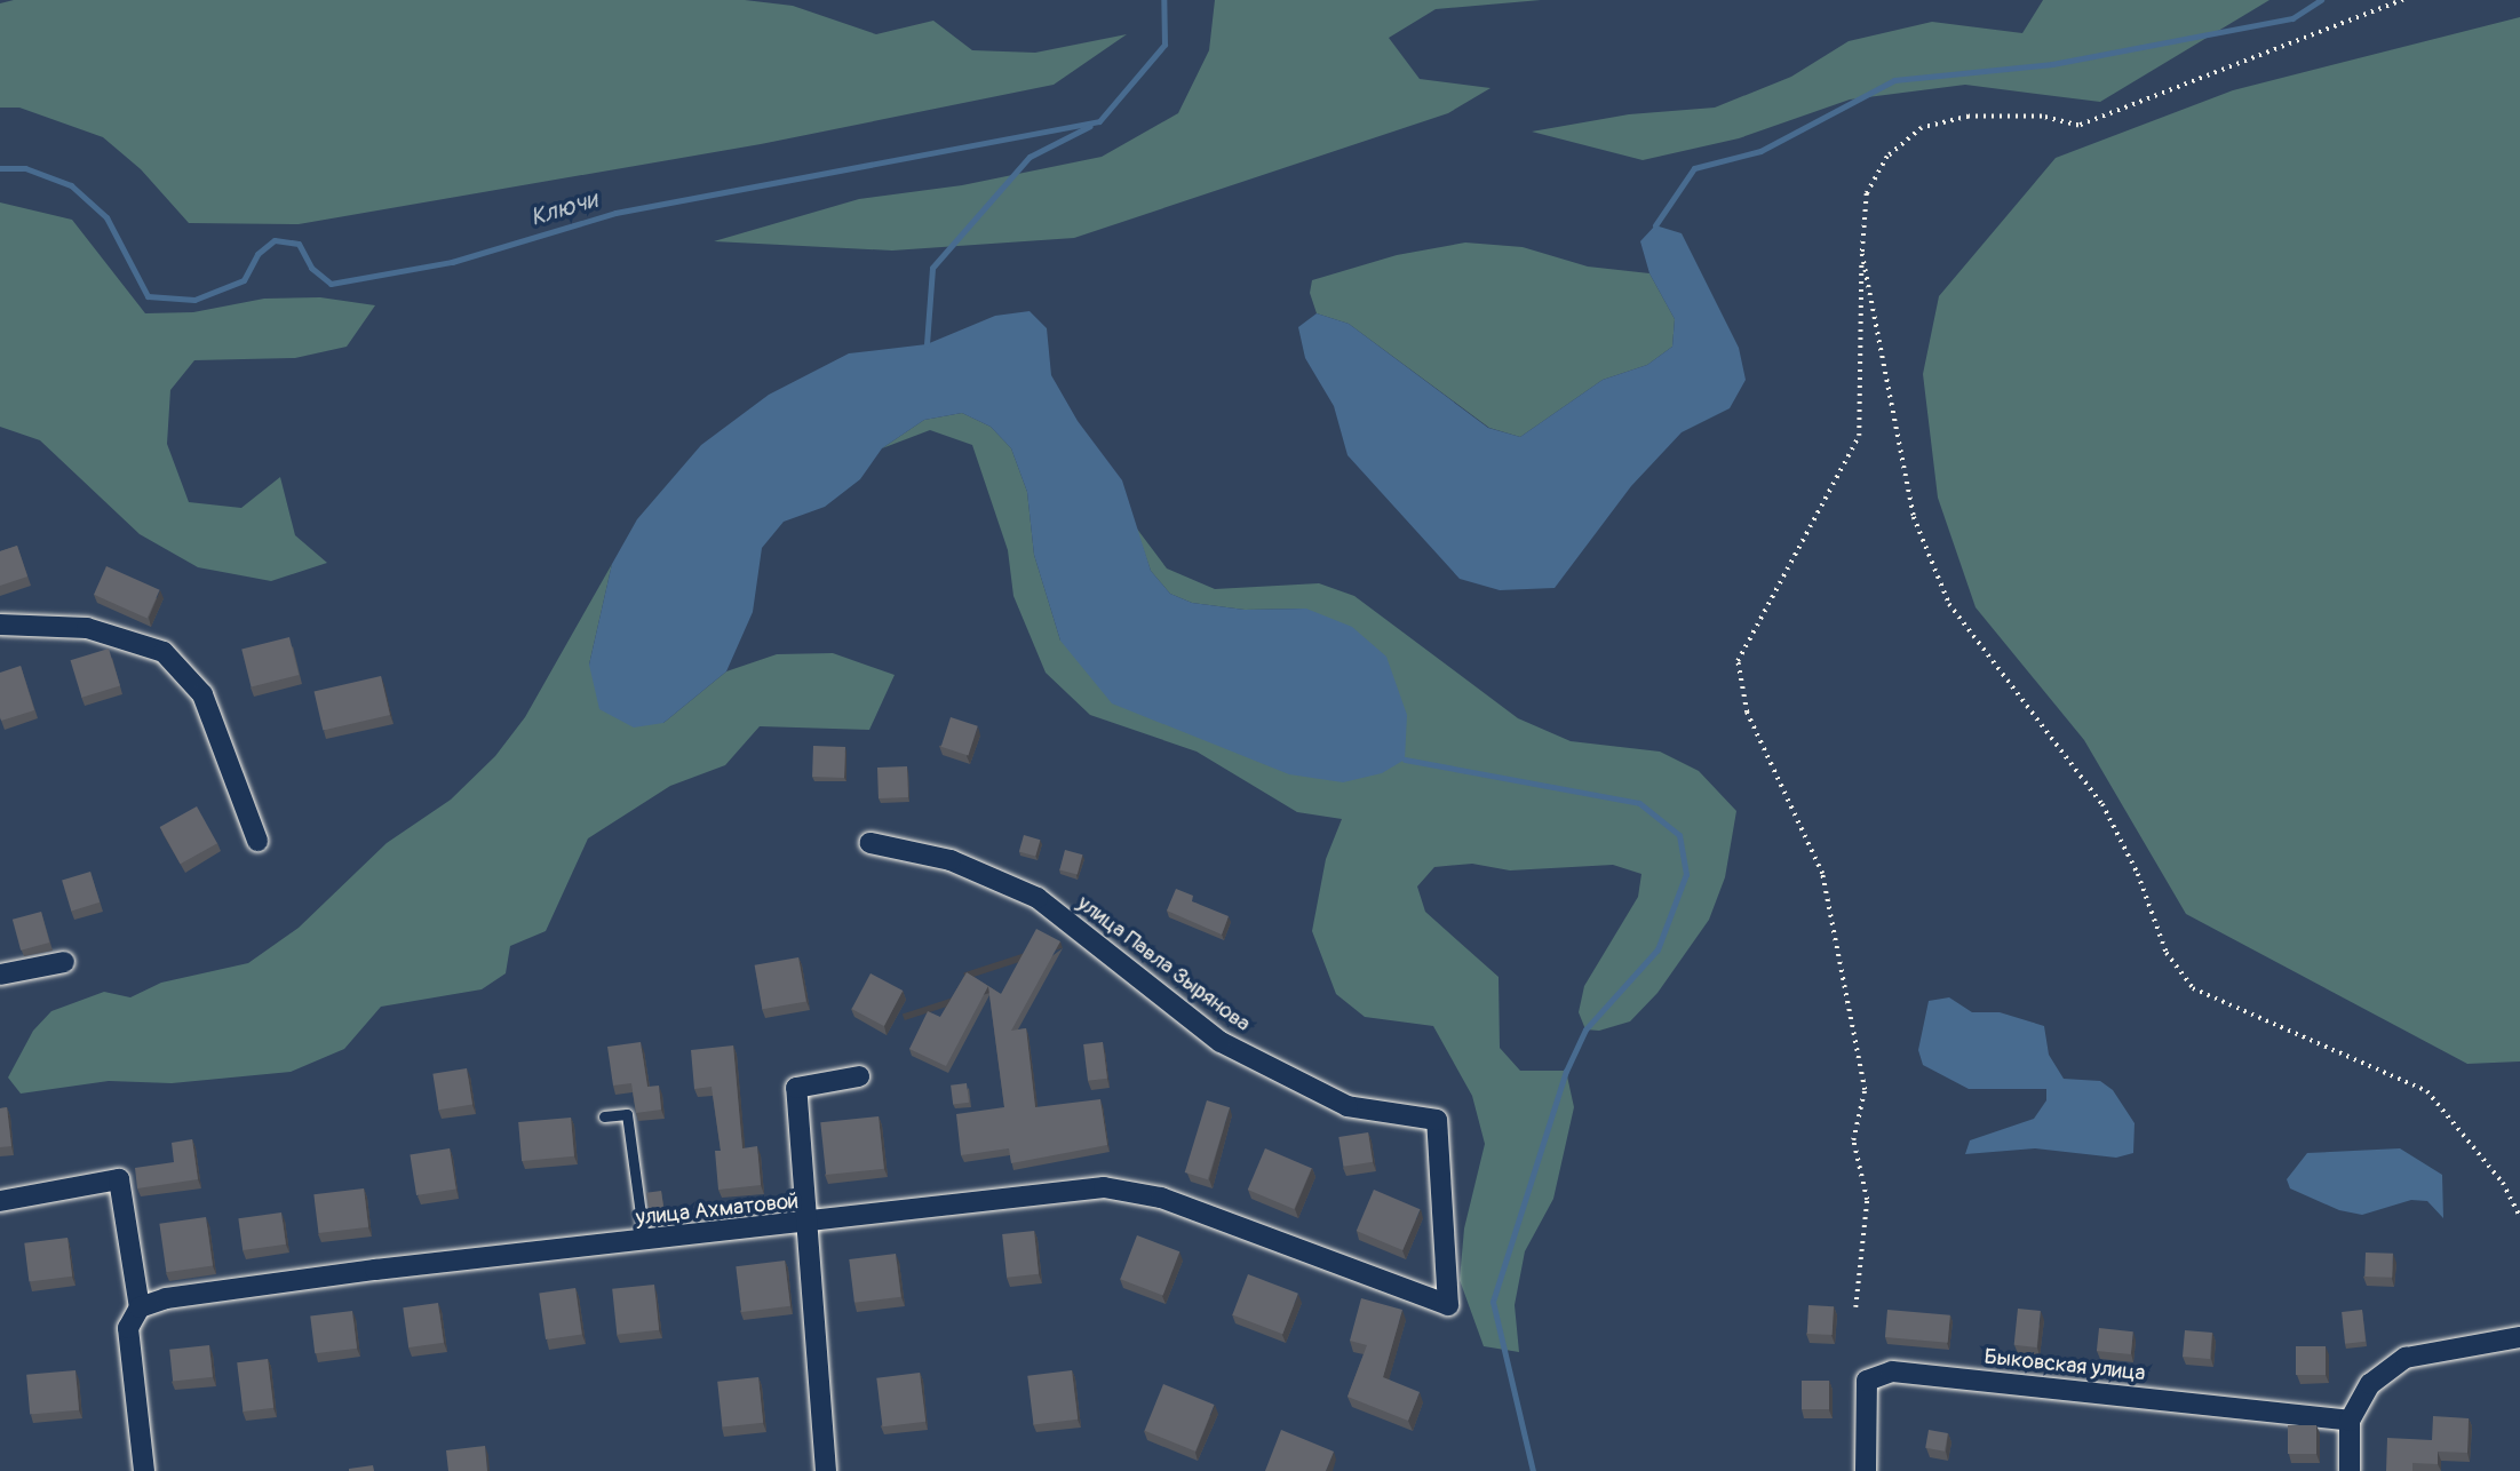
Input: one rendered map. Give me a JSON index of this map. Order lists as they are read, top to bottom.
{
  "streets": {
    "street": ["улица Павла Зырянова", "улица Ахматовой", "Быковская улица"]
  },
  "crossings": [
    ["улица Павла Зырянова", "улица Ахматовой"]
  ],
  "water": ["Ключи"]
}
